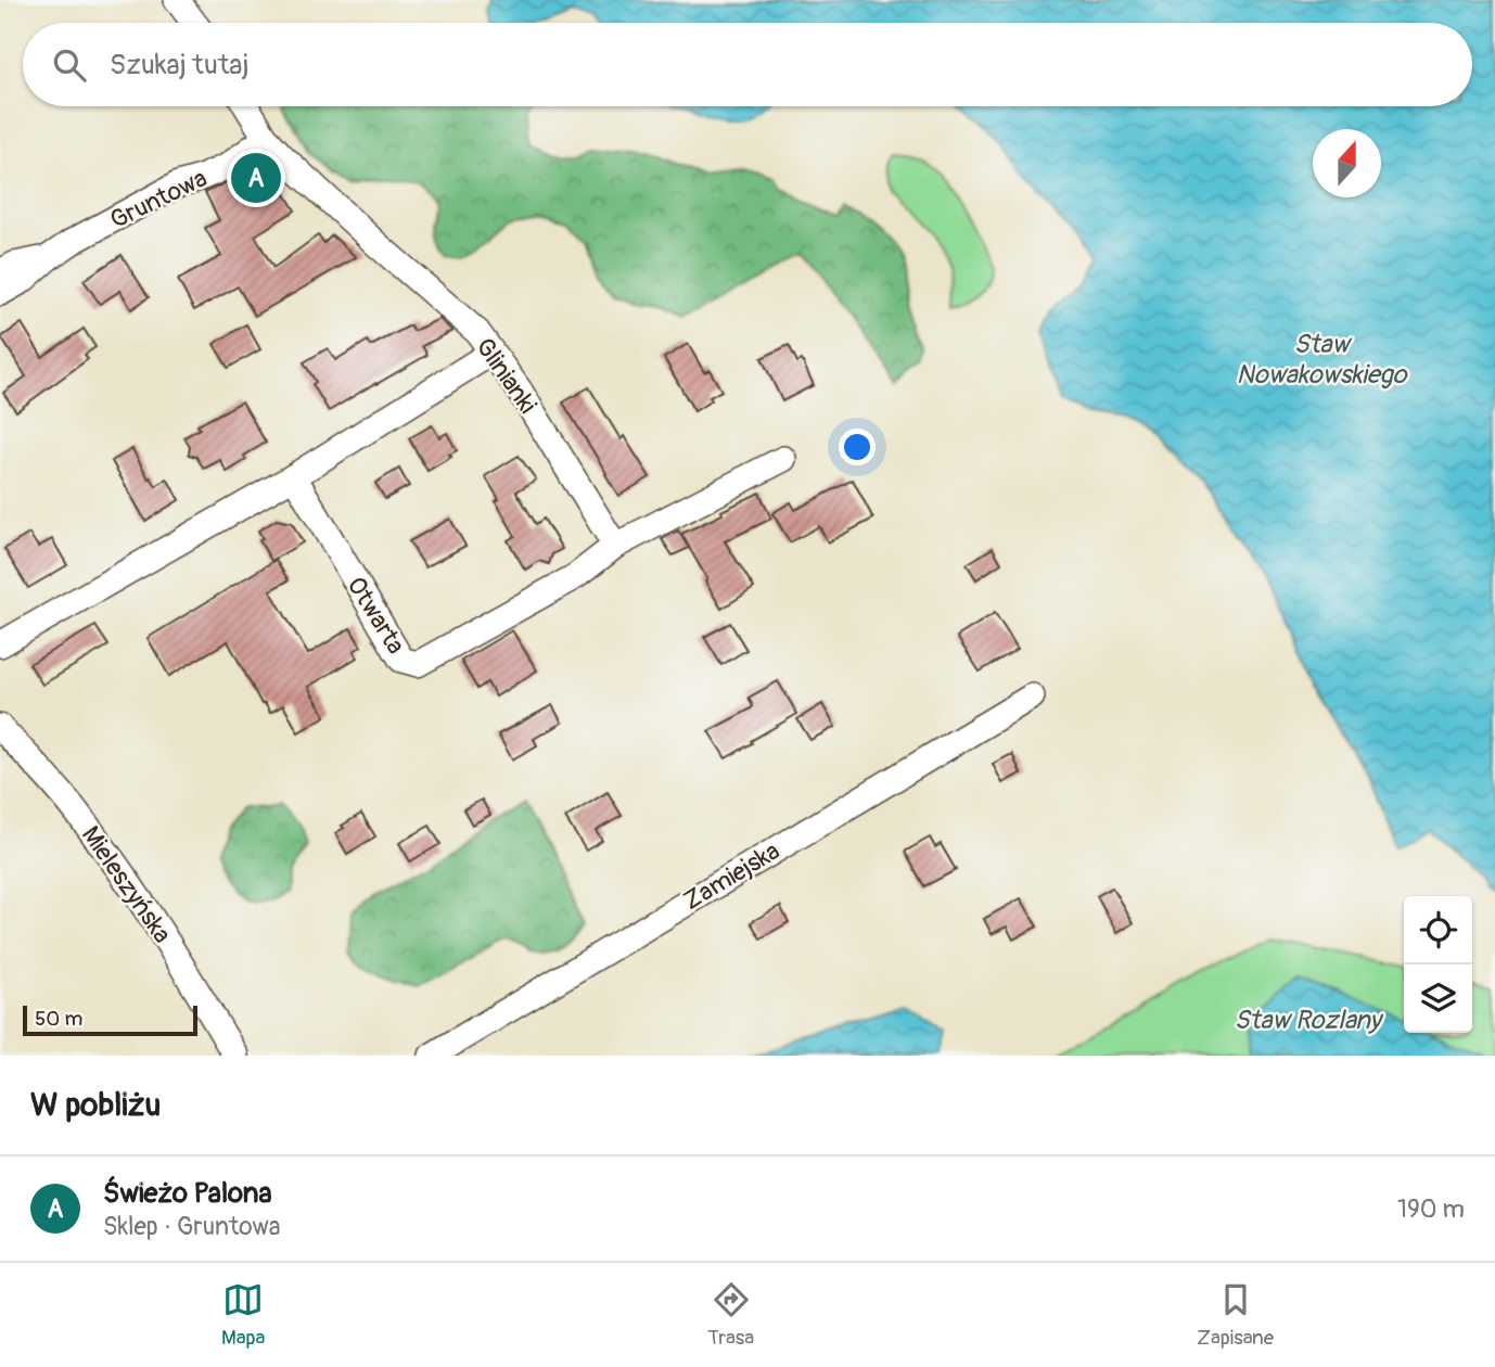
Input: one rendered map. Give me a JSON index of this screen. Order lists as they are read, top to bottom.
{
  "streets": {
    "street": [
      "Gruntowa",
      "Glinianki",
      "Otwarta",
      "Zamiejska",
      "Mieleszyńska"
    ]
  },
  "crossings": [
    ["Gruntowa", "Glinianki"],
    ["Glinianki", "Otwarta"]
  ],
  "water": ["Staw Nowakowskiego", "Staw Rozlany"],
  "scale_bar": "50 m",
  "north": "top",
  "page": {
    "search": "Szukaj tutaj",
    "pins": "A",
    "scale": "50 m",
    "heading": "W pobliżu",
    "list": [
      {
        "mark": "A",
        "name": "Świeżo Palona",
        "note": "Sklep · Gruntowa",
        "value": "190 m"
      }
    ],
    "nav": ["Mapa", "Trasa", "Zapisane"]
  }
}
